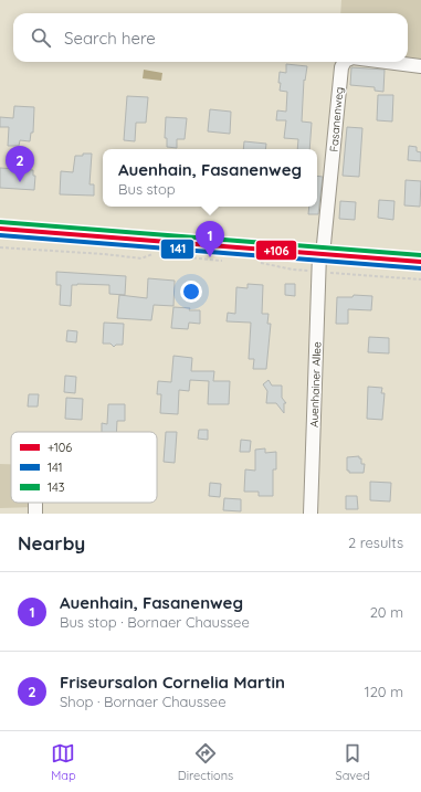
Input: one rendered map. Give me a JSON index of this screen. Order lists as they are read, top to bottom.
{
  "streets": {
    "street": ["Fasanenweg", "Auenhainer Allee"]
  },
  "crossings": [
    ["Fasanenweg", "Auenhainer Allee"]
  ],
  "lines": ["transit line 143", "transit line +106", "transit line 141"],
  "legend": ["+106", "141", "143"],
  "page": {
    "search": "Search here",
    "pins": ["2", "1"],
    "popup": ["Auenhain, Fasanenweg", "Bus stop"],
    "heading": ["Nearby", "2 results"],
    "list": [
      {
        "mark": "1",
        "name": "Auenhain, Fasanenweg",
        "note": "Bus stop · Bornaer Chaussee",
        "value": "20 m"
      },
      {
        "mark": "2",
        "name": "Friseursalon Cornelia Martin",
        "note": "Shop · Bornaer Chaussee",
        "value": "120 m"
      }
    ],
    "nav": ["Map", "Directions", "Saved"]
  }
}
